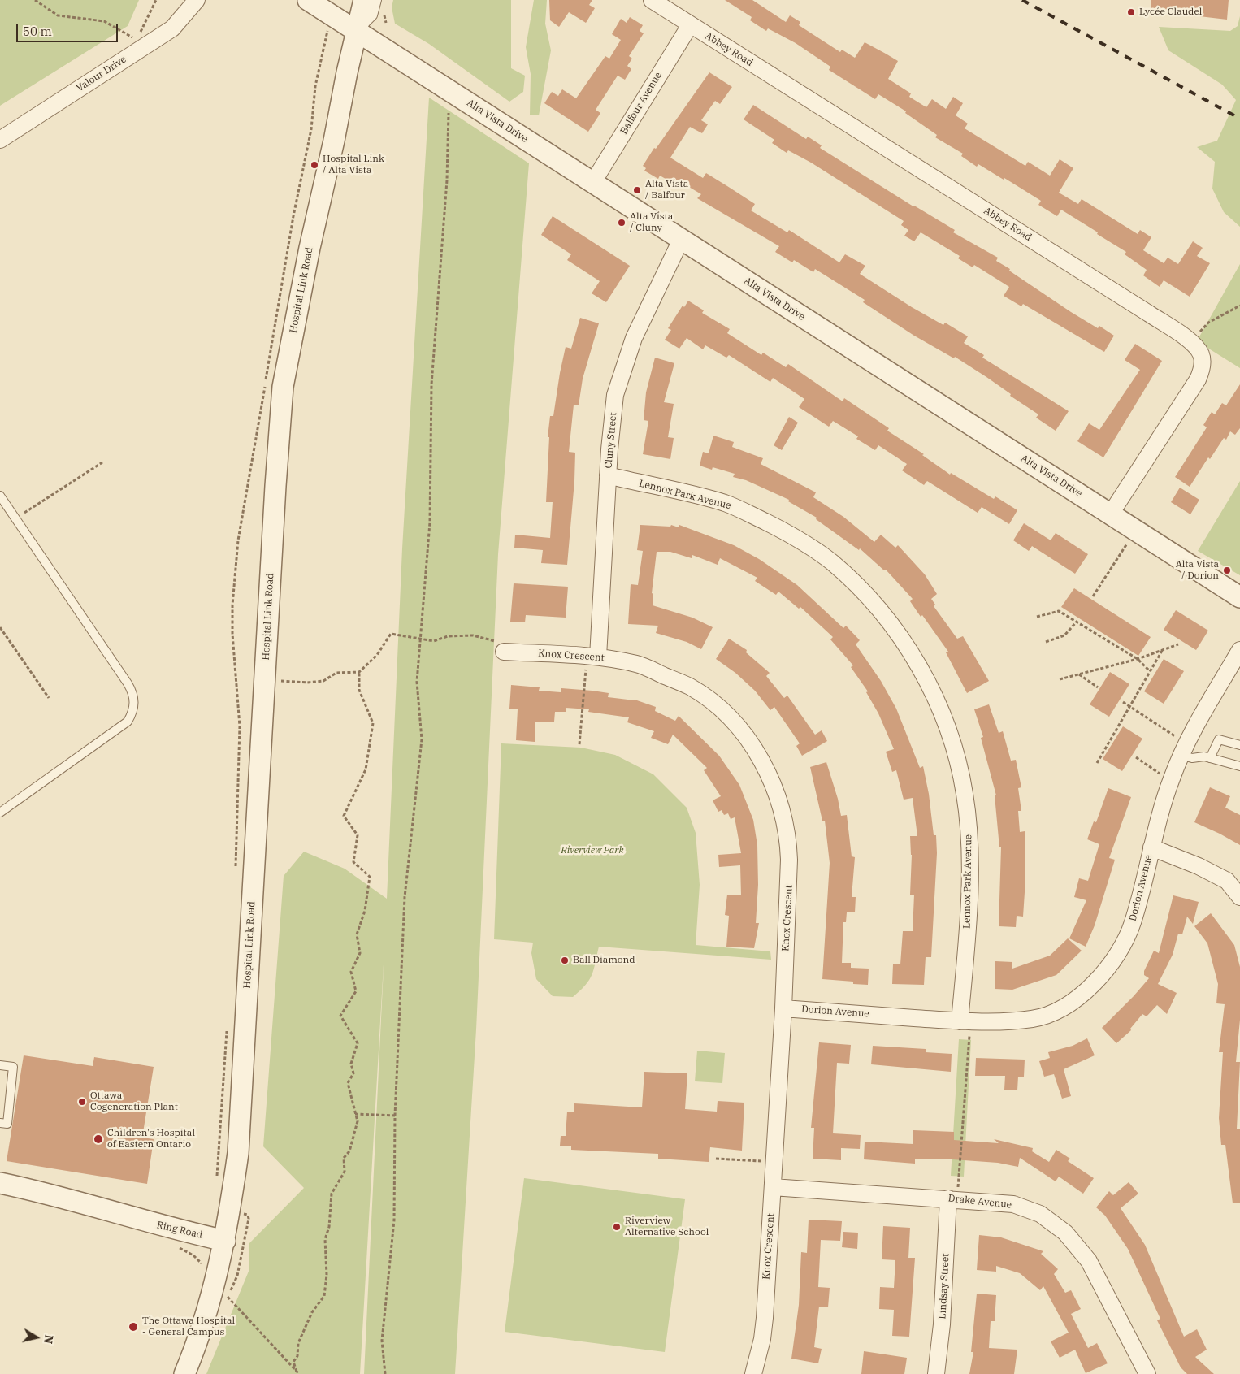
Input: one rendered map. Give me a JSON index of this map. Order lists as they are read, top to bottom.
{
  "streets": {
    "street": [
      "Abbey Road",
      "Valour Drive",
      "Balfour Avenue",
      "Alta Vista Drive",
      "Hospital Link Road",
      "Cluny Street",
      "Lennox Park Avenue",
      "Knox Crescent",
      "Dorion Avenue",
      "Drake Avenue",
      "Ring Road",
      "Lindsay Street"
    ]
  },
  "crossings": [
    ["Abbey Road", "Balfour Avenue"],
    ["Balfour Avenue", "Alta Vista Drive"],
    ["Alta Vista Drive", "Hospital Link Road"],
    ["Alta Vista Drive", "Cluny Street"],
    ["Hospital Link Road", "Ring Road"],
    ["Cluny Street", "Lennox Park Avenue"],
    ["Cluny Street", "Knox Crescent"],
    ["Lennox Park Avenue", "Dorion Avenue"],
    ["Knox Crescent", "Dorion Avenue"],
    ["Knox Crescent", "Drake Avenue"],
    ["Drake Avenue", "Lindsay Street"]
  ],
  "parks": ["Riverview Park"],
  "places": [
    "Lycée Claudel",
    "Hospital Link / Alta Vista",
    "Alta Vista / Balfour",
    "Alta Vista / Cluny",
    "Alta Vista / Dorion",
    "Ball Diamond",
    "Ottawa Cogeneration Plant",
    "Children's Hospital of Eastern Ontario",
    "Riverview Alternative School",
    "The Ottawa Hospital - General Campus"
  ],
  "scale_bar": "50 m",
  "north": "right"
}
